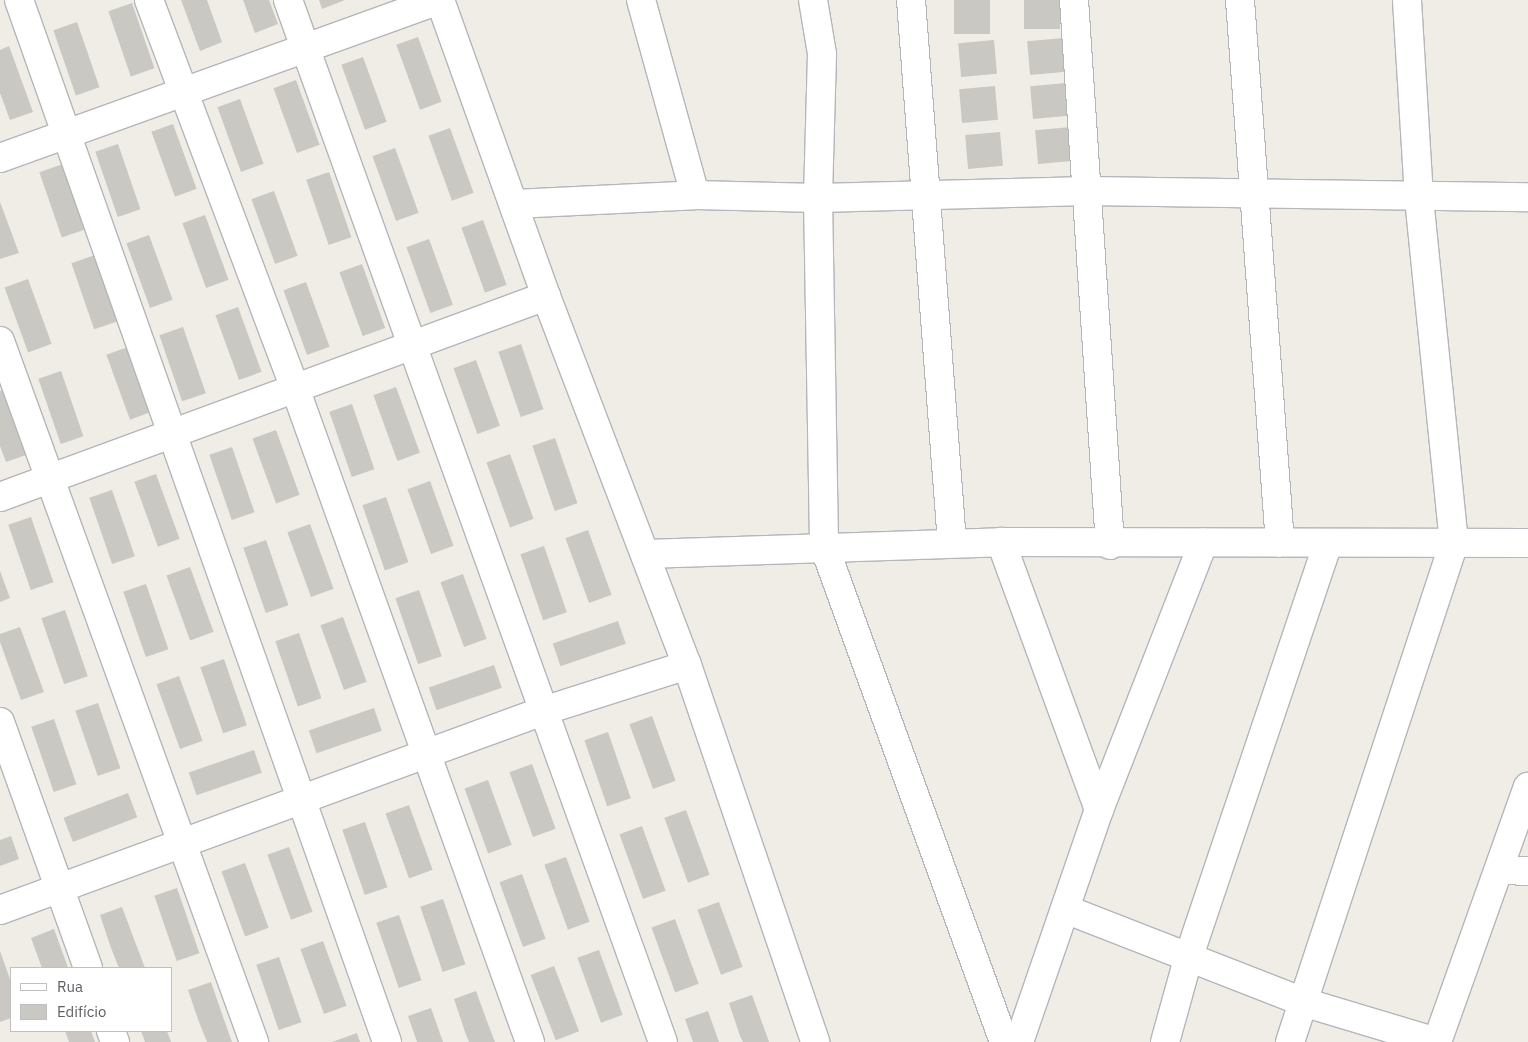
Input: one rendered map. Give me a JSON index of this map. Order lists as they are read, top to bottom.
{
  "legend": ["Rua", "Edifício"]
}
